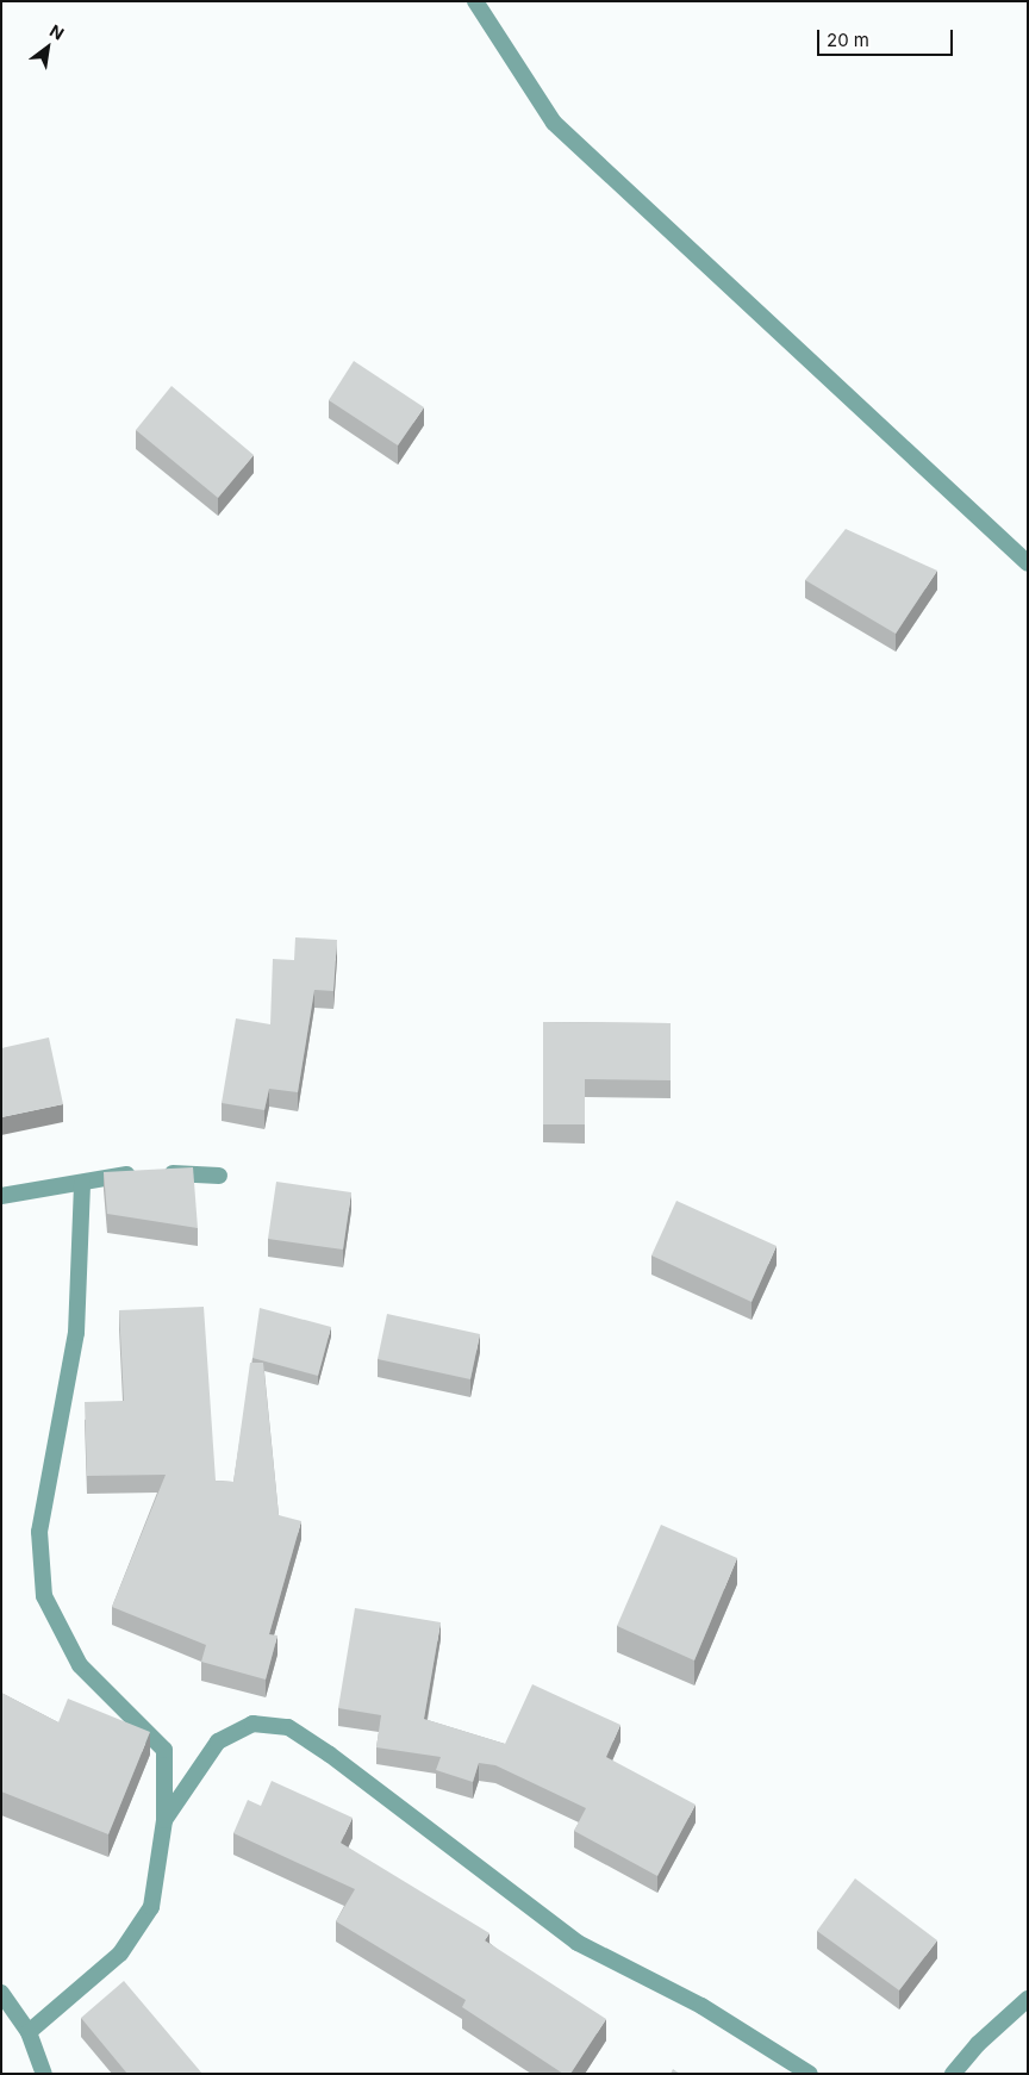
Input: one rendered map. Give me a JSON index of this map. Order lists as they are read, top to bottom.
{
  "scale_bar": "20 m",
  "north": "top right"
}
